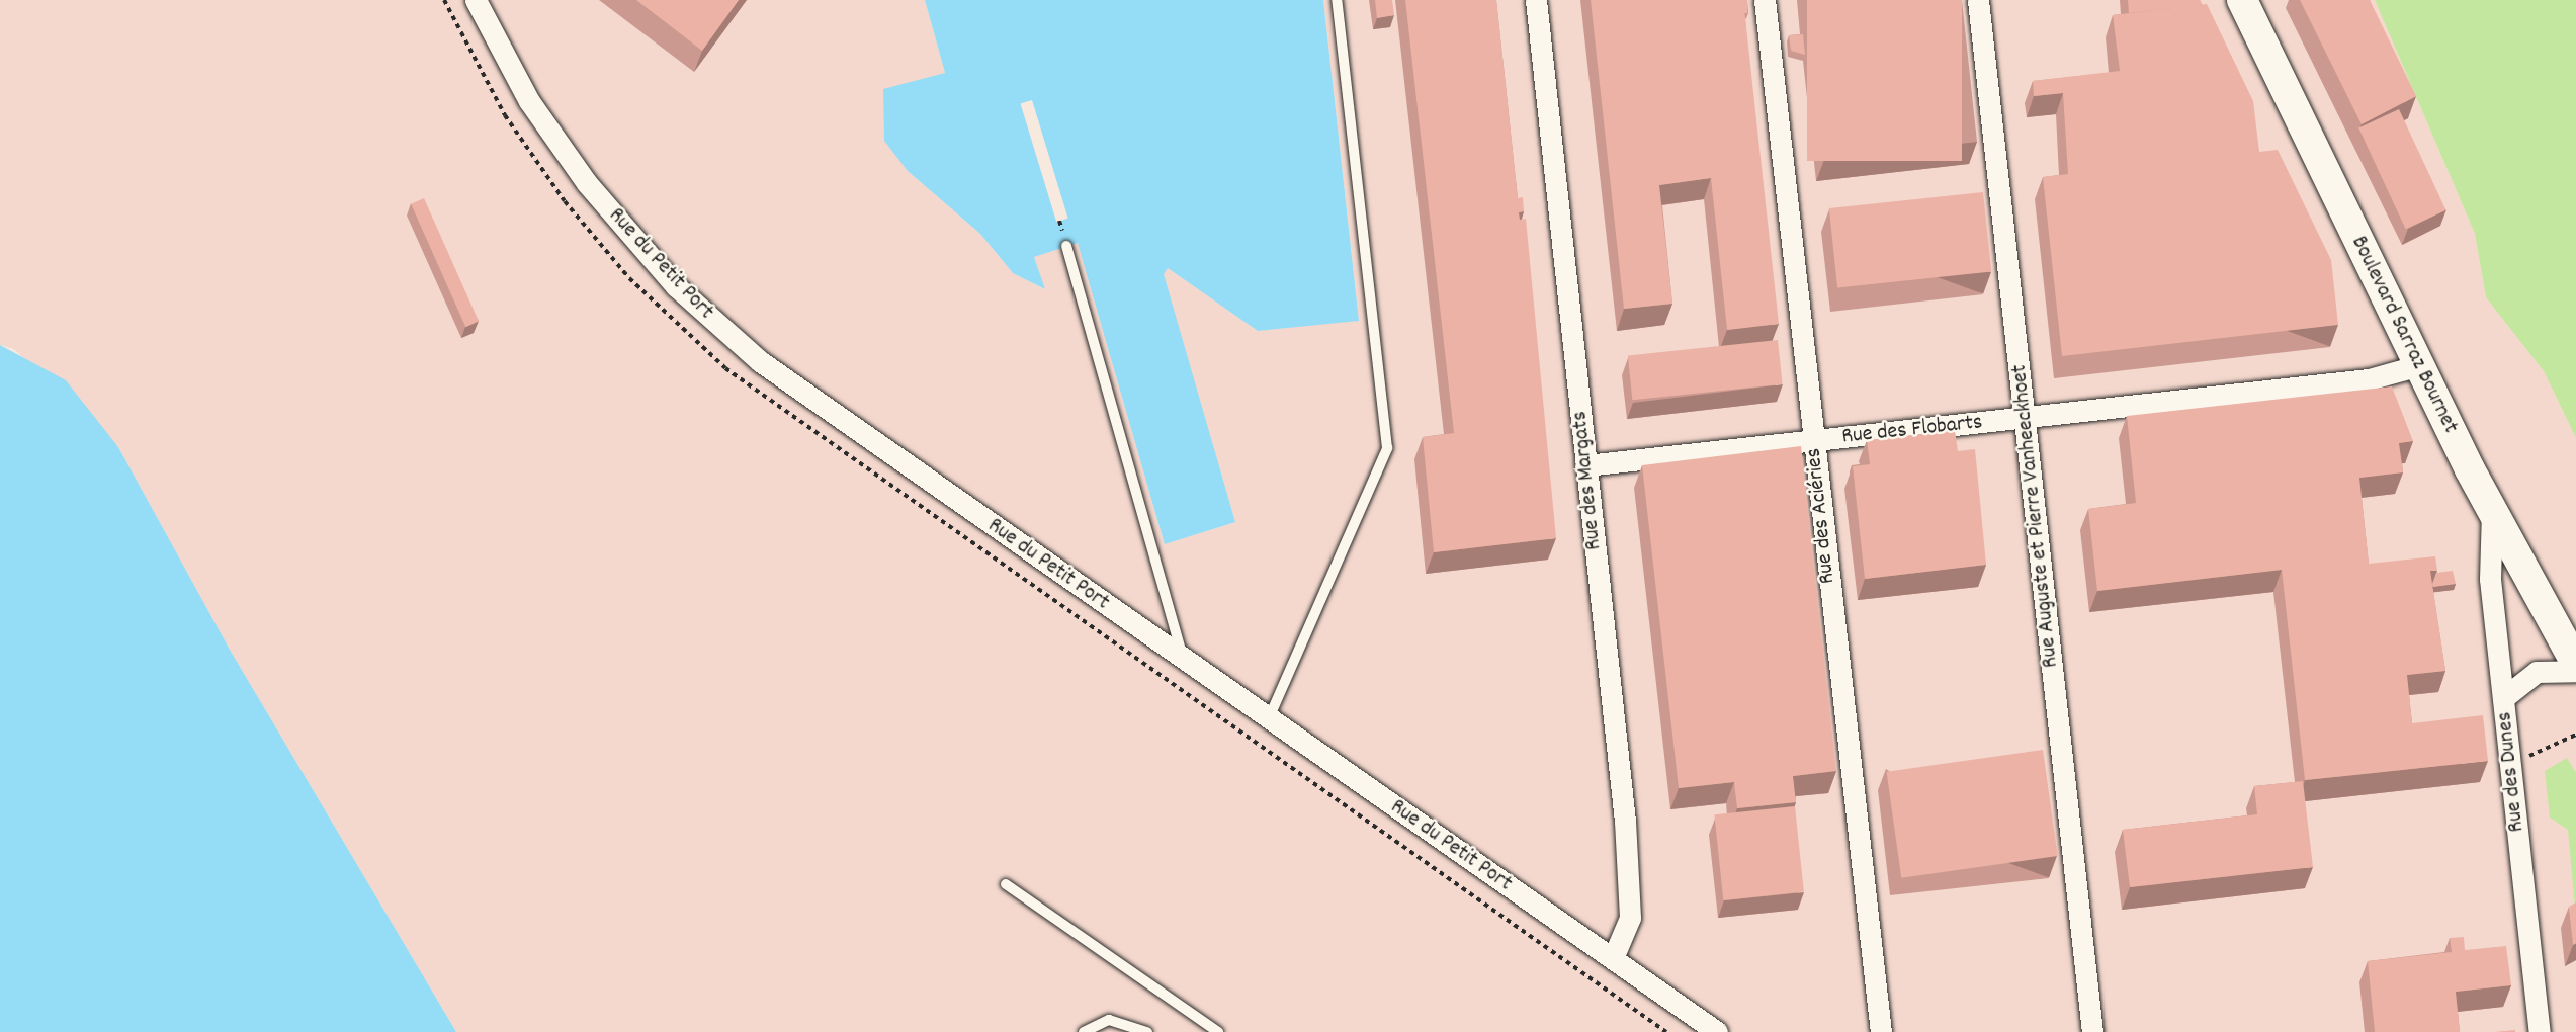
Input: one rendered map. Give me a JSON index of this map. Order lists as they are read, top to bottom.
{
  "streets": {
    "street": [
      "Rue du Petit Port",
      "Boulevard Sarraz Bournet",
      "Rue des Flobarts",
      "Rue des Margats",
      "Rue des Aciéries",
      "Rue Auguste et Pierre Vanheeckhoet",
      "Rue des Dunes"
    ]
  },
  "crossings": [
    ["Rue du Petit Port", "Rue des Margats"],
    ["Boulevard Sarraz Bournet", "Rue des Flobarts"],
    ["Boulevard Sarraz Bournet", "Rue des Dunes"],
    ["Rue des Flobarts", "Rue des Margats"],
    ["Rue des Flobarts", "Rue des Aciéries"],
    ["Rue des Flobarts", "Rue Auguste et Pierre Vanheeckhoet"]
  ]
}
